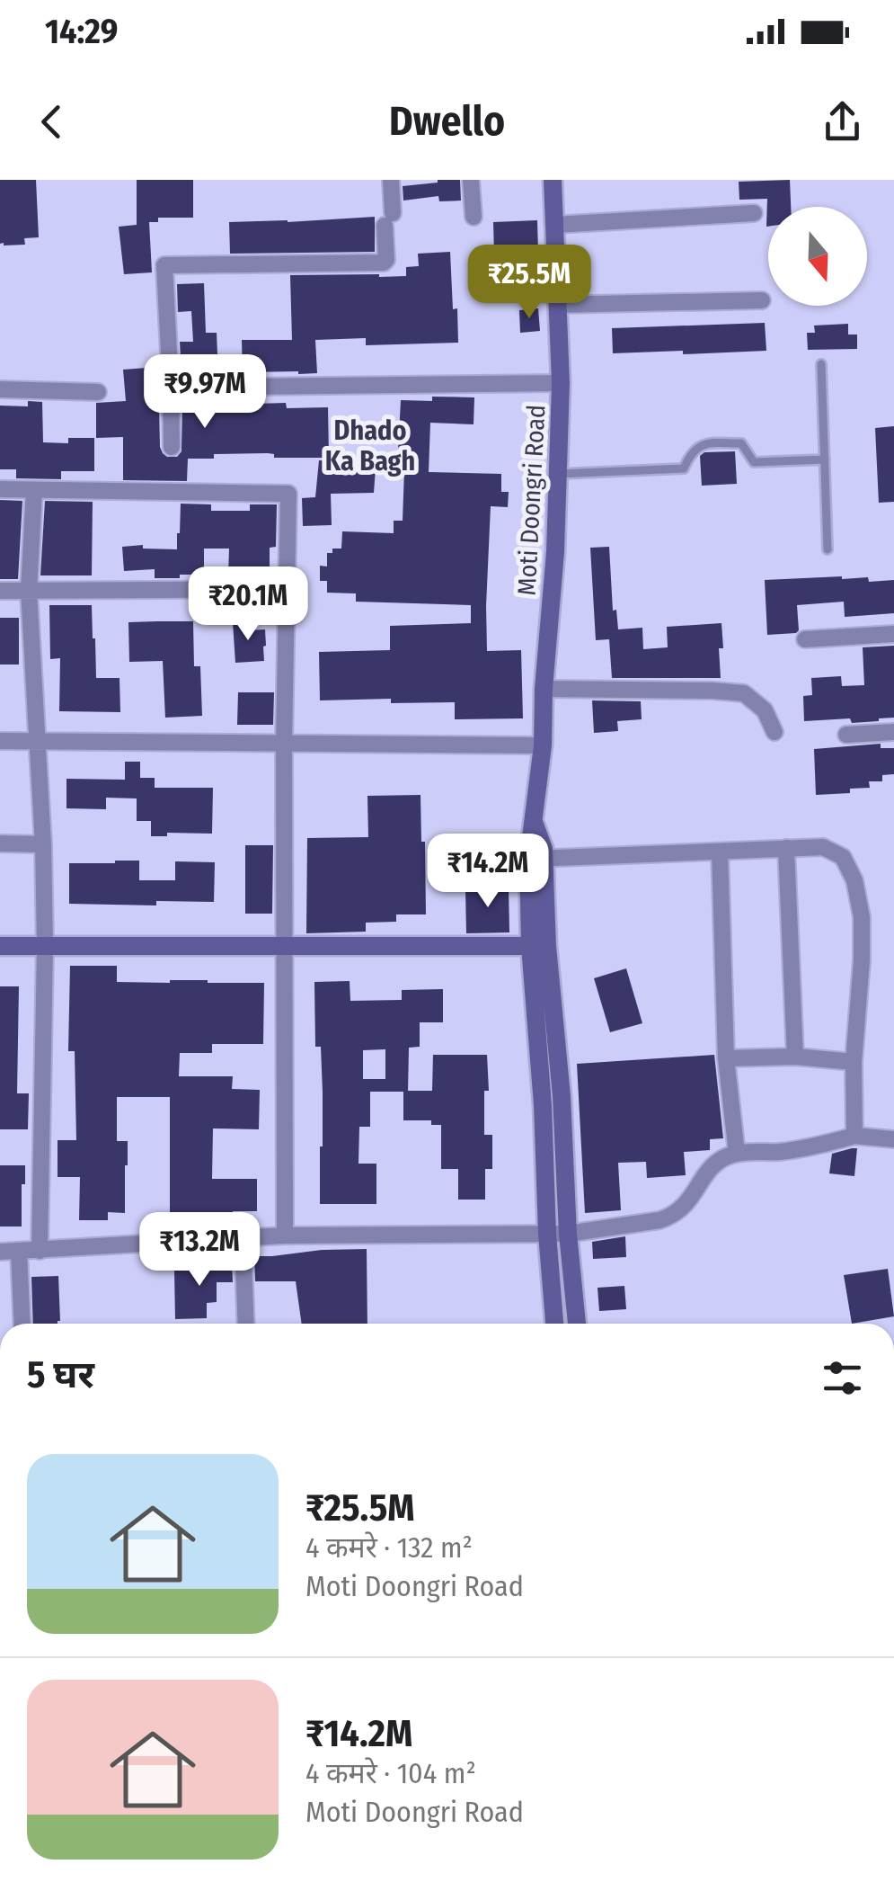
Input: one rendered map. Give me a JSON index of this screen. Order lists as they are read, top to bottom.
{
  "streets": {
    "street": ["Moti Doongri Road"]
  },
  "districts": ["Dhado Ka Bagh"],
  "north": "bottom",
  "page": {
    "status": "14:29",
    "header": "Dwello",
    "price": [
      "₹25.5M",
      "₹9.97M",
      "₹20.1M",
      "₹14.2M",
      "₹13.2M"
    ],
    "heading": "5 घर",
    "list": [
      {
        "name": "₹25.5M",
        "note": "4 कमरे · 132 m² · Moti Doongri Road"
      },
      {
        "name": "₹14.2M",
        "note": "4 कमरे · 104 m² · Moti Doongri Road"
      }
    ]
  }
}
